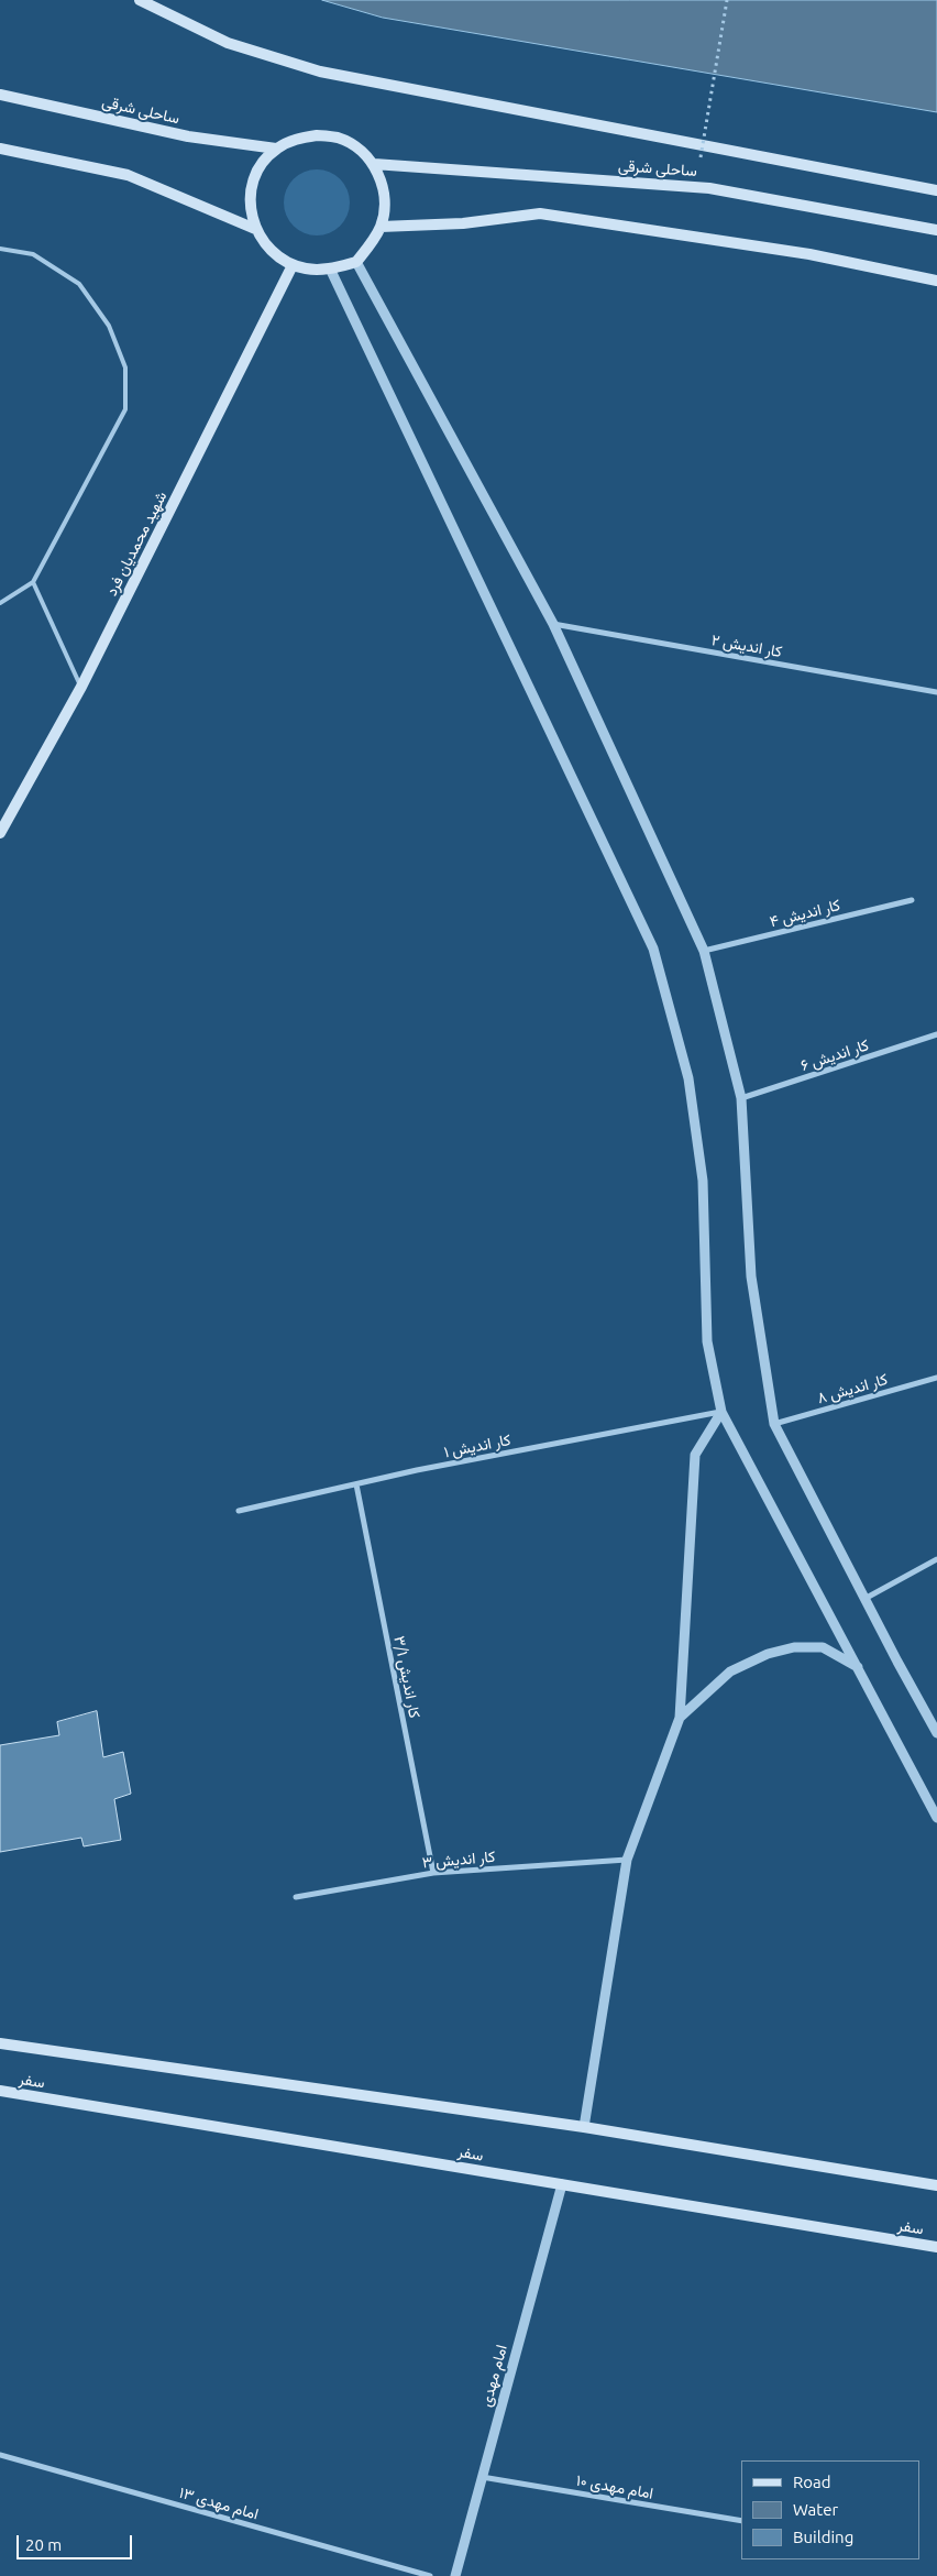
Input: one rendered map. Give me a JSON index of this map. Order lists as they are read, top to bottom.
{
  "streets": {
    "main road": ["ساحلی شرقی", "شهید محمدیان فرد", "سفر"],
    "street": [
      "۲ کار اندیش",
      "۴ کار اندیش",
      "۶ کار اندیش",
      "۸ کار اندیش",
      "۱ کار اندیش",
      "۳/۱ کار اندیش",
      "۳ کار اندیش",
      "امام مهدی",
      "۱۰ امام مهدی",
      "۱۳ امام مهدی"
    ]
  },
  "crossings": [
    ["ساحلی شرقی", "شهید محمدیان فرد"],
    ["۱ کار اندیش", "۳/۱ کار اندیش"],
    ["۳/۱ کار اندیش", "۳ کار اندیش"],
    ["سفر", "امام مهدی"],
    ["امام مهدی", "۱۰ امام مهدی"]
  ],
  "legend": ["Road", "Water", "Building"],
  "scale_bar": "20 m"
}
